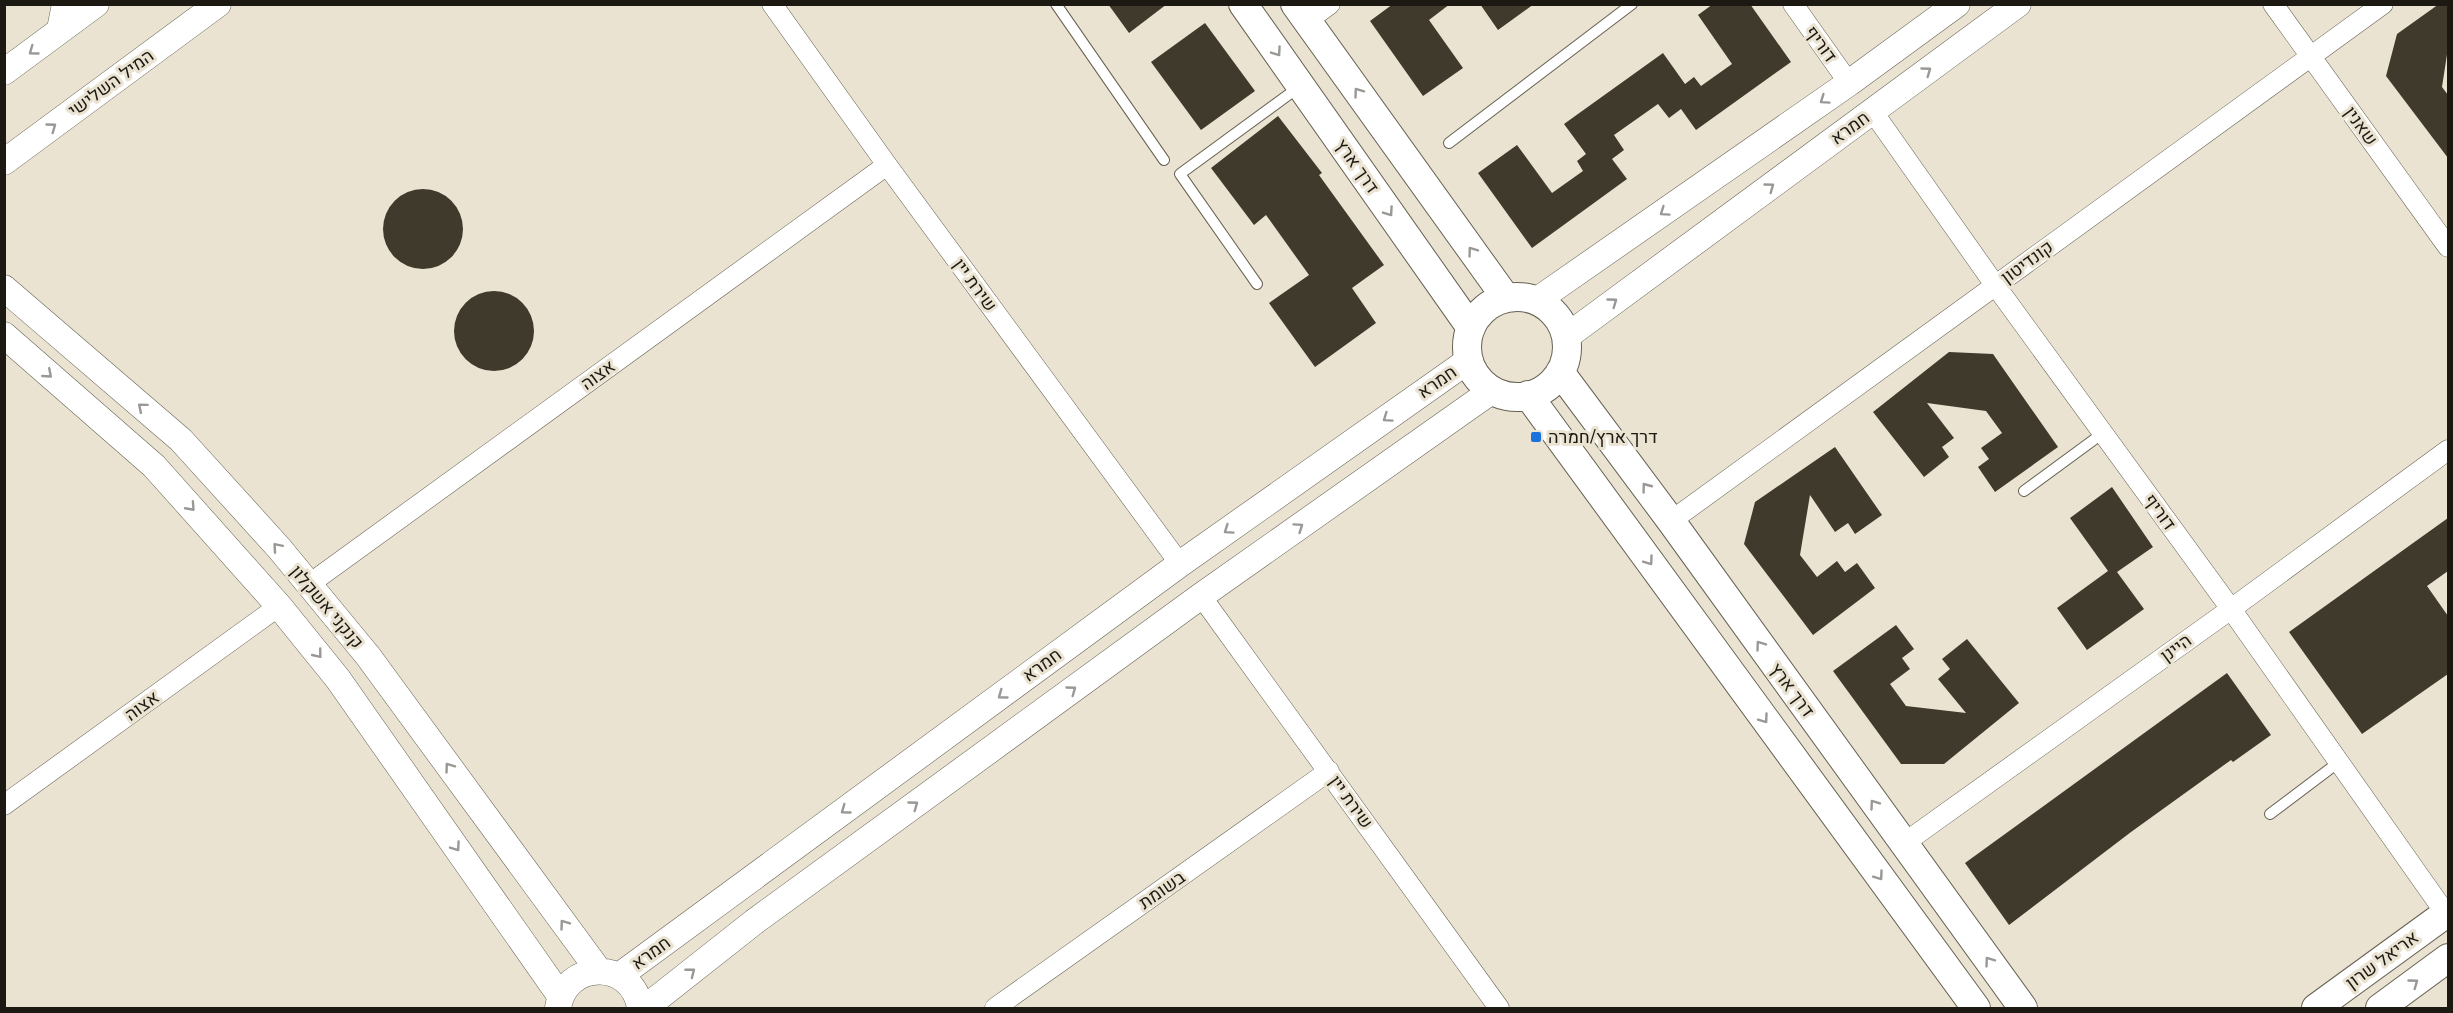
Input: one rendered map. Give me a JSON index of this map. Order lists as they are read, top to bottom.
{
  "streets": {
    "main road": ["דרך ארץ", "אריאל שרון"],
    "street": [
      "דוריף",
      "המיל השלישי",
      "שאנין",
      "חמרא",
      "קונדיטון",
      "שירת יין",
      "אצוה",
      "קנקני אשקלון",
      "היינן",
      "בשומת"
    ]
  },
  "crossings": [
    ["דוריף", "חמרא"],
    ["דוריף", "קונדיטון"],
    ["דוריף", "היינן"],
    ["דוריף", "אריאל שרון"],
    ["שאנין", "קונדיטון"],
    ["חמרא", "דרך ארץ"],
    ["חמרא", "שירת יין"],
    ["חמרא", "קנקני אשקלון"],
    ["דרך ארץ", "קונדיטון"],
    ["דרך ארץ", "היינן"],
    ["שירת יין", "אצוה"],
    ["שירת יין", "בשומת"],
    ["אצוה", "קנקני אשקלון"]
  ],
  "places": {
    "transit": ["דרך ארץ/חמרה"]
  }
}
